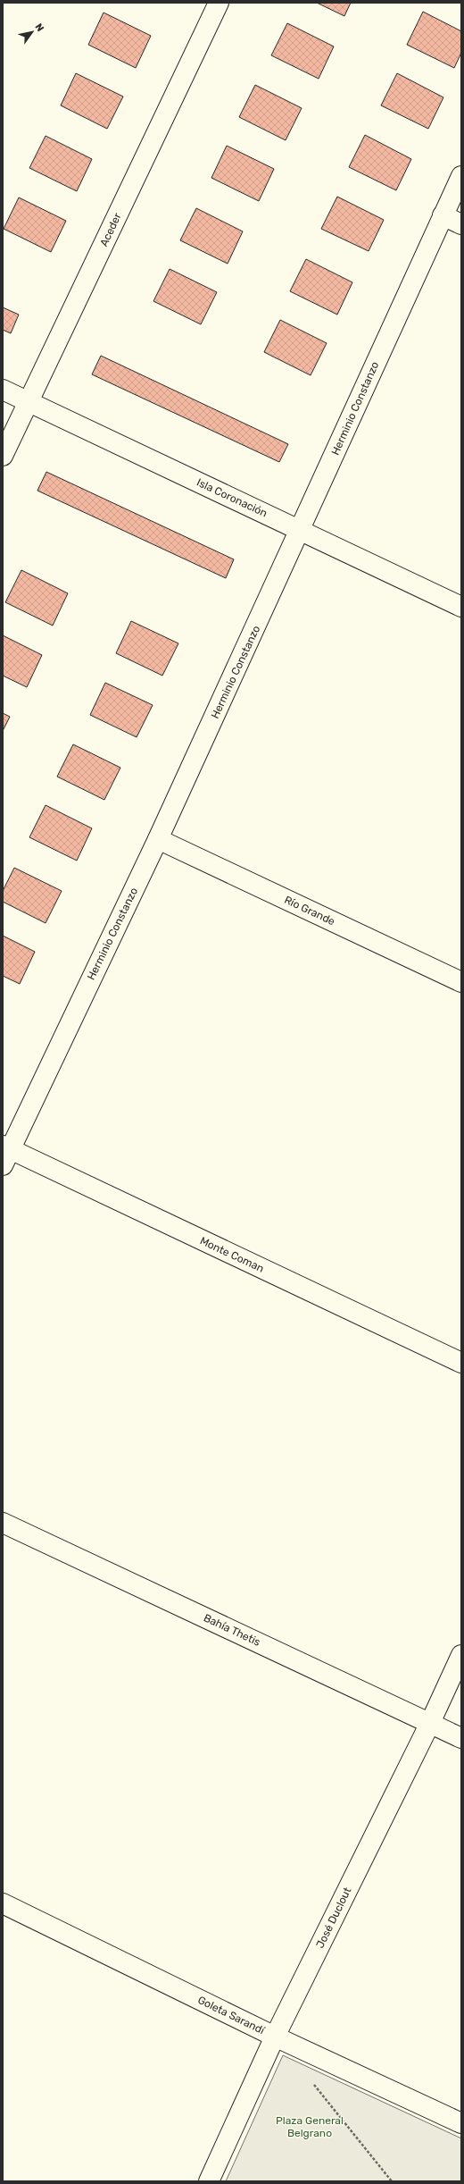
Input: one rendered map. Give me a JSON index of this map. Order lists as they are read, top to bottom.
{
  "streets": {
    "street": [
      "Aceder",
      "Herminio Constanzo",
      "Isla Coronación",
      "Río Grande",
      "Monte Coman",
      "Bahía Thetis",
      "José Duclout",
      "Goleta Sarandí"
    ]
  },
  "crossings": [
    ["Aceder", "Isla Coronación"],
    ["Herminio Constanzo", "Isla Coronación"],
    ["Herminio Constanzo", "Río Grande"],
    ["Herminio Constanzo", "Monte Coman"],
    ["Bahía Thetis", "José Duclout"],
    ["José Duclout", "Goleta Sarandí"]
  ],
  "parks": ["Plaza General Belgrano"],
  "north": "top right"
}
